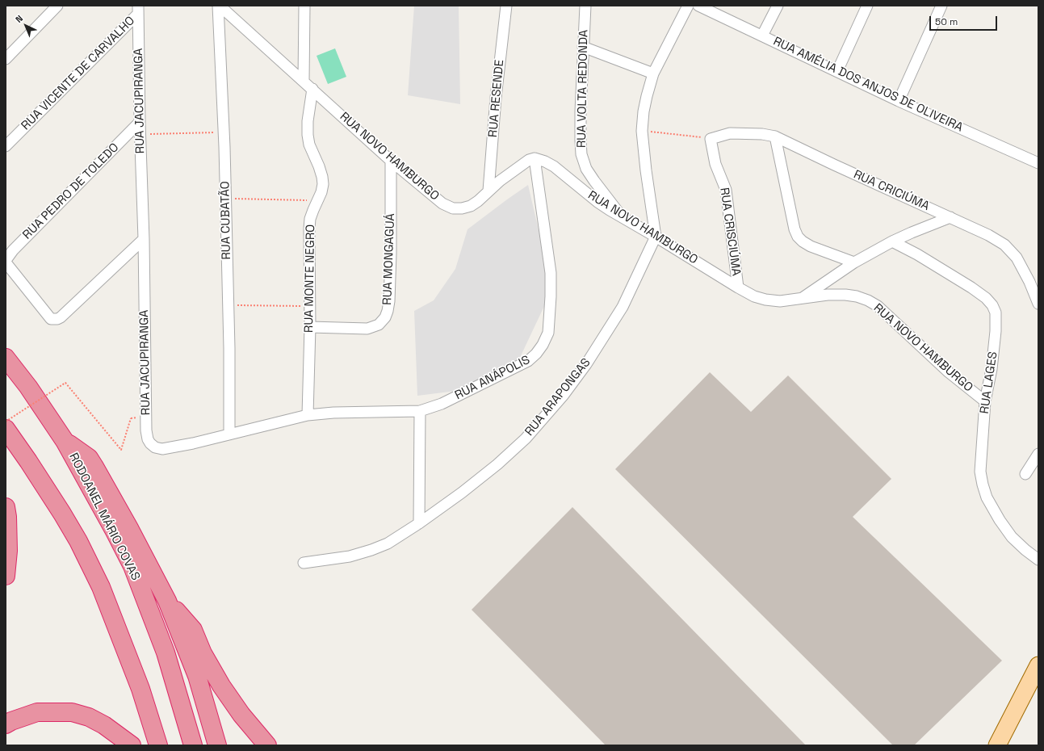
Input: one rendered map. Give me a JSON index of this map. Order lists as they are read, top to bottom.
{
  "streets": {
    "highway": ["RODOANEL MÁRIO COVAS"],
    "street": [
      "RUA VICENTE DE CARVALHO",
      "RUA AMÉLIA DOS ANJOS DE OLIVEIRA",
      "RUA VOLTA REDONDA",
      "RUA RESENDE",
      "RUA JACUPIRANGA",
      "RUA NOVO HAMBURGO",
      "RUA CRICIÚMA",
      "RUA PEDRO DE TOLEDO",
      "RUA CUBATÃO",
      "RUA CRISCIÚMA",
      "RUA MONGAGUÁ",
      "RUA MONTE NEGRO",
      "RUA ANÁPOLIS",
      "RUA LAGES",
      "RUA ARAPONGAS"
    ]
  },
  "crossings": [
    ["RUA VICENTE DE CARVALHO", "RUA JACUPIRANGA"],
    ["RUA VOLTA REDONDA", "RUA NOVO HAMBURGO"],
    ["RUA RESENDE", "RUA NOVO HAMBURGO"],
    ["RUA JACUPIRANGA", "RUA PEDRO DE TOLEDO"],
    ["RUA JACUPIRANGA", "RUA CUBATÃO"],
    ["RUA JACUPIRANGA", "RUA MONTE NEGRO"],
    ["RUA JACUPIRANGA", "RUA ANÁPOLIS"],
    ["RUA NOVO HAMBURGO", "RUA CUBATÃO"],
    ["RUA NOVO HAMBURGO", "RUA CRISCIÚMA"],
    ["RUA NOVO HAMBURGO", "RUA MONGAGUÁ"],
    ["RUA NOVO HAMBURGO", "RUA MONTE NEGRO"],
    ["RUA NOVO HAMBURGO", "RUA ANÁPOLIS"],
    ["RUA NOVO HAMBURGO", "RUA LAGES"],
    ["RUA NOVO HAMBURGO", "RUA ARAPONGAS"],
    ["RUA CRICIÚMA", "RUA CRISCIÚMA"],
    ["RUA MONGAGUÁ", "RUA MONTE NEGRO"]
  ],
  "scale_bar": "50 m",
  "north": "top left"
}
